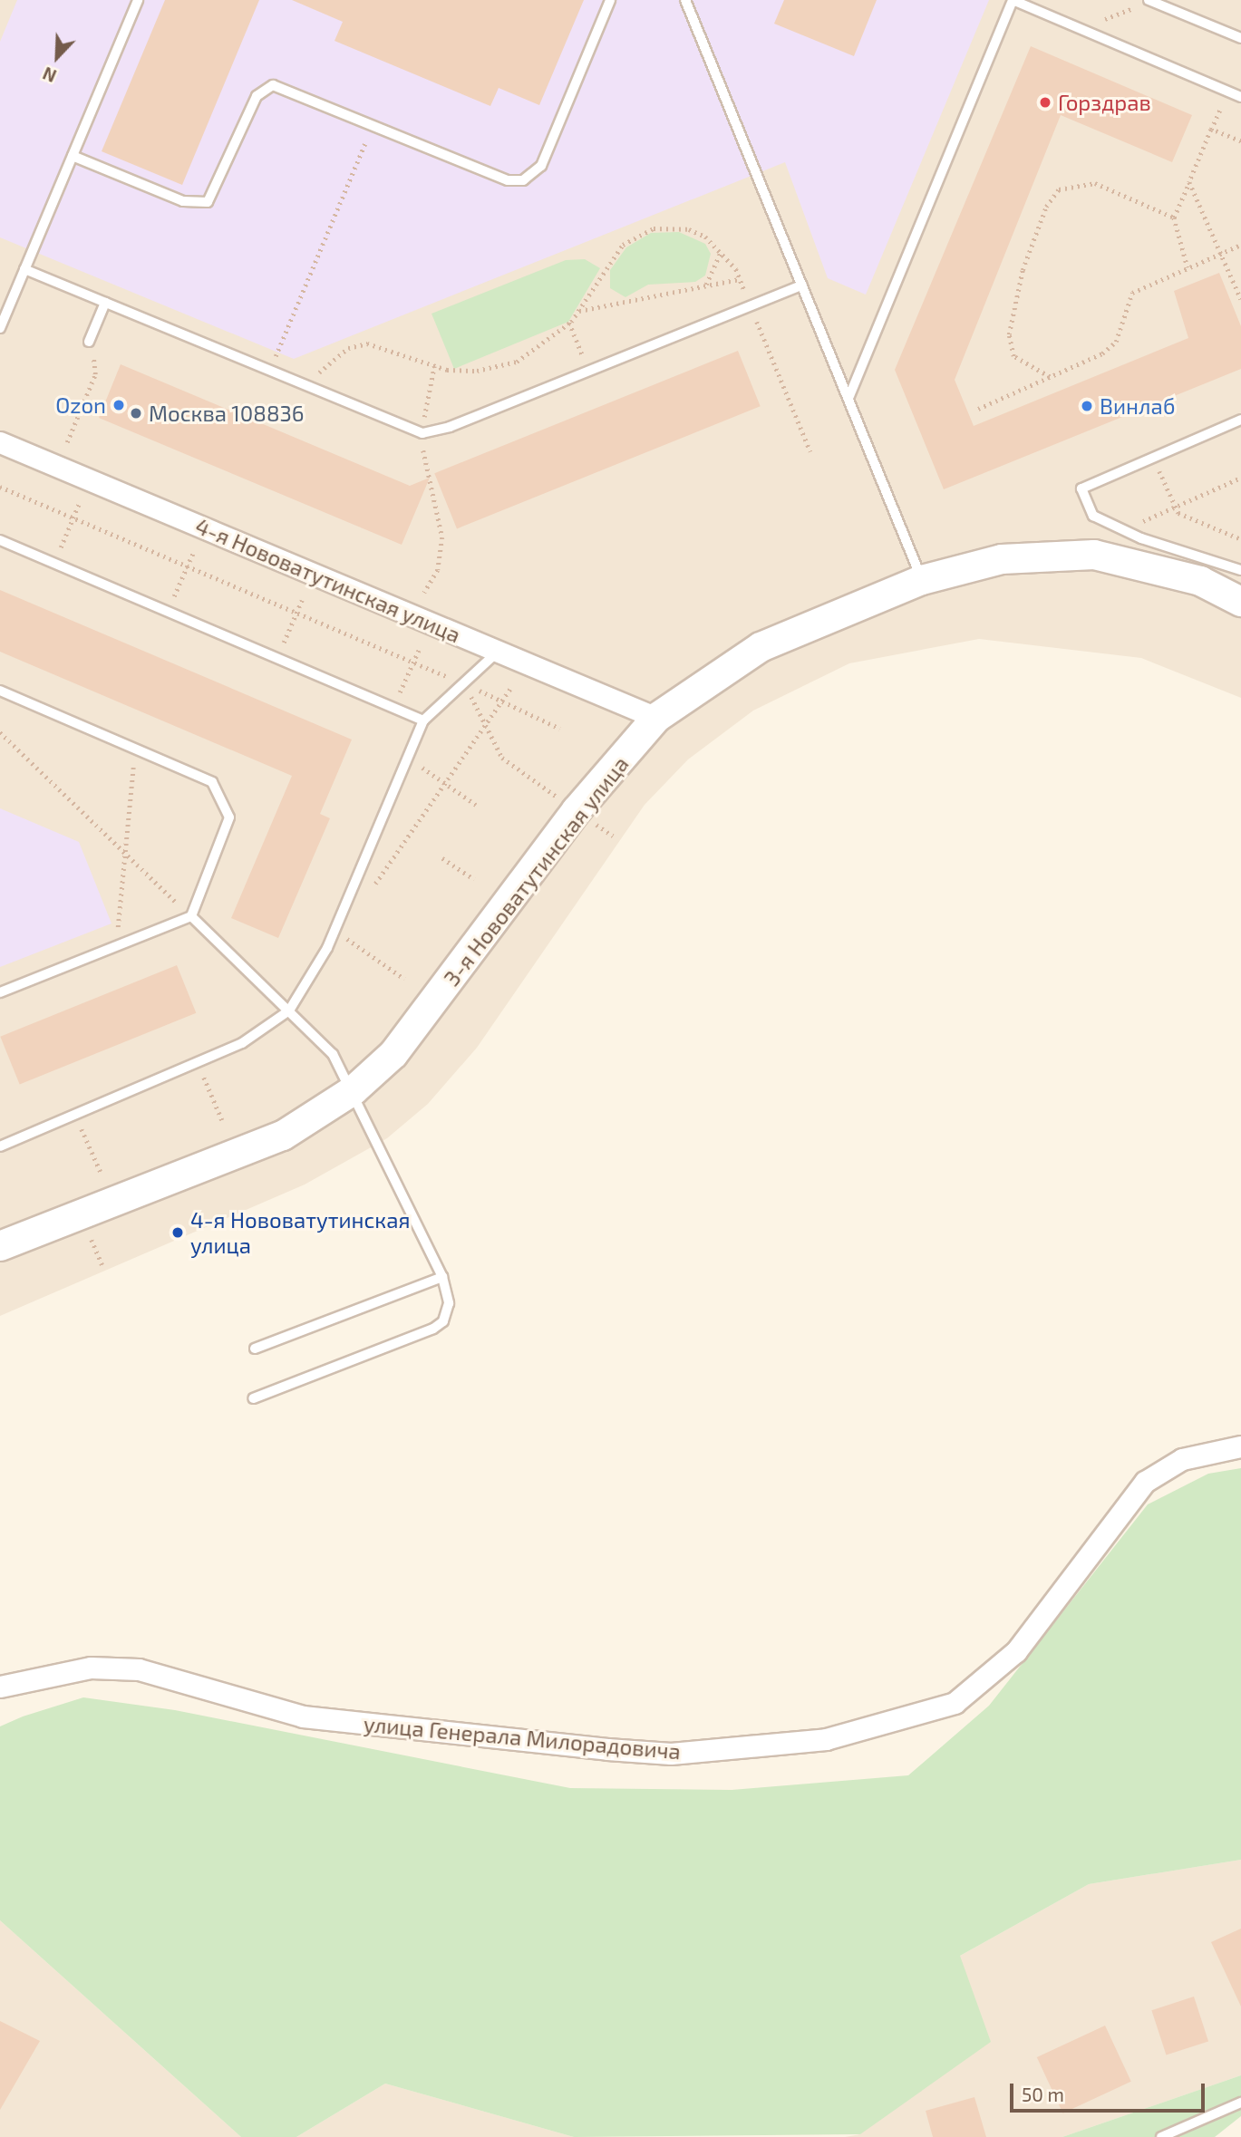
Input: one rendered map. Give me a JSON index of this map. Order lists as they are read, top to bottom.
{
  "streets": {
    "street": ["4-я Нововатутинская улица", "3-я Нововатутинская улица", "улица Генерала Милорадовича"]
  },
  "crossings": [
    ["4-я Нововатутинская улица", "3-я Нововатутинская улица"]
  ],
  "places": [
    "Горздрав",
    "Ozon",
    "Винлаб",
    "Москва 108836",
    "4-я Нововатутинская улица"
  ],
  "scale_bar": "50 m",
  "north": "bottom left"
}
